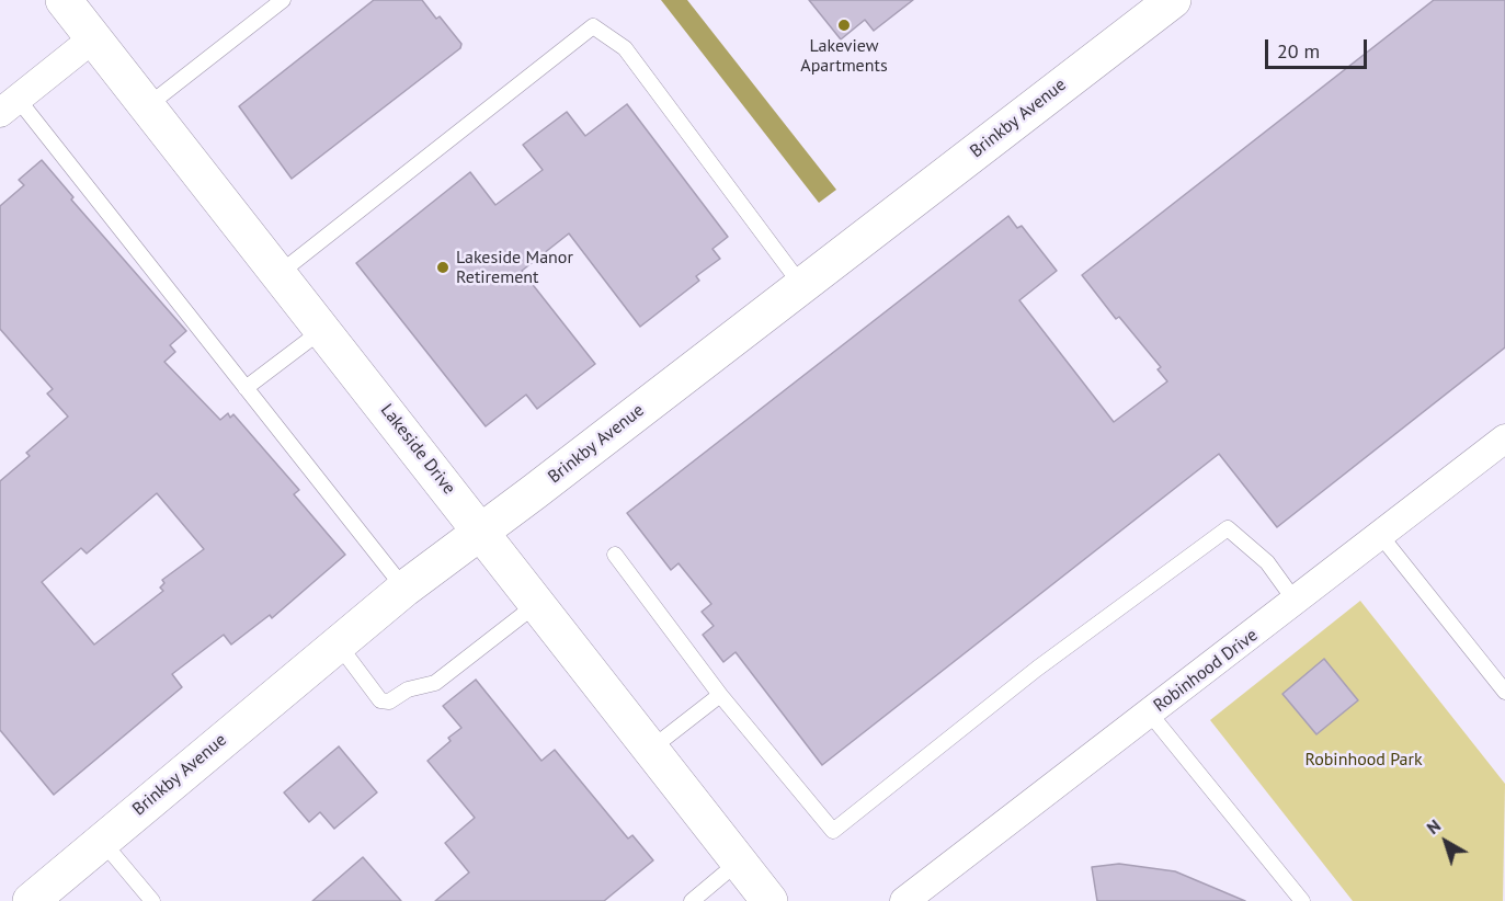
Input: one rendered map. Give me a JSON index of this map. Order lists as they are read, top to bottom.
{
  "streets": {
    "street": ["Brinkby Avenue", "Lakeside Drive", "Robinhood Drive"]
  },
  "crossings": [
    ["Brinkby Avenue", "Lakeside Drive"]
  ],
  "parks": ["Robinhood Park"],
  "places": ["Lakeview Apartments", "Lakeside Manor Retirement"],
  "scale_bar": "20 m",
  "north": "top left"
}
